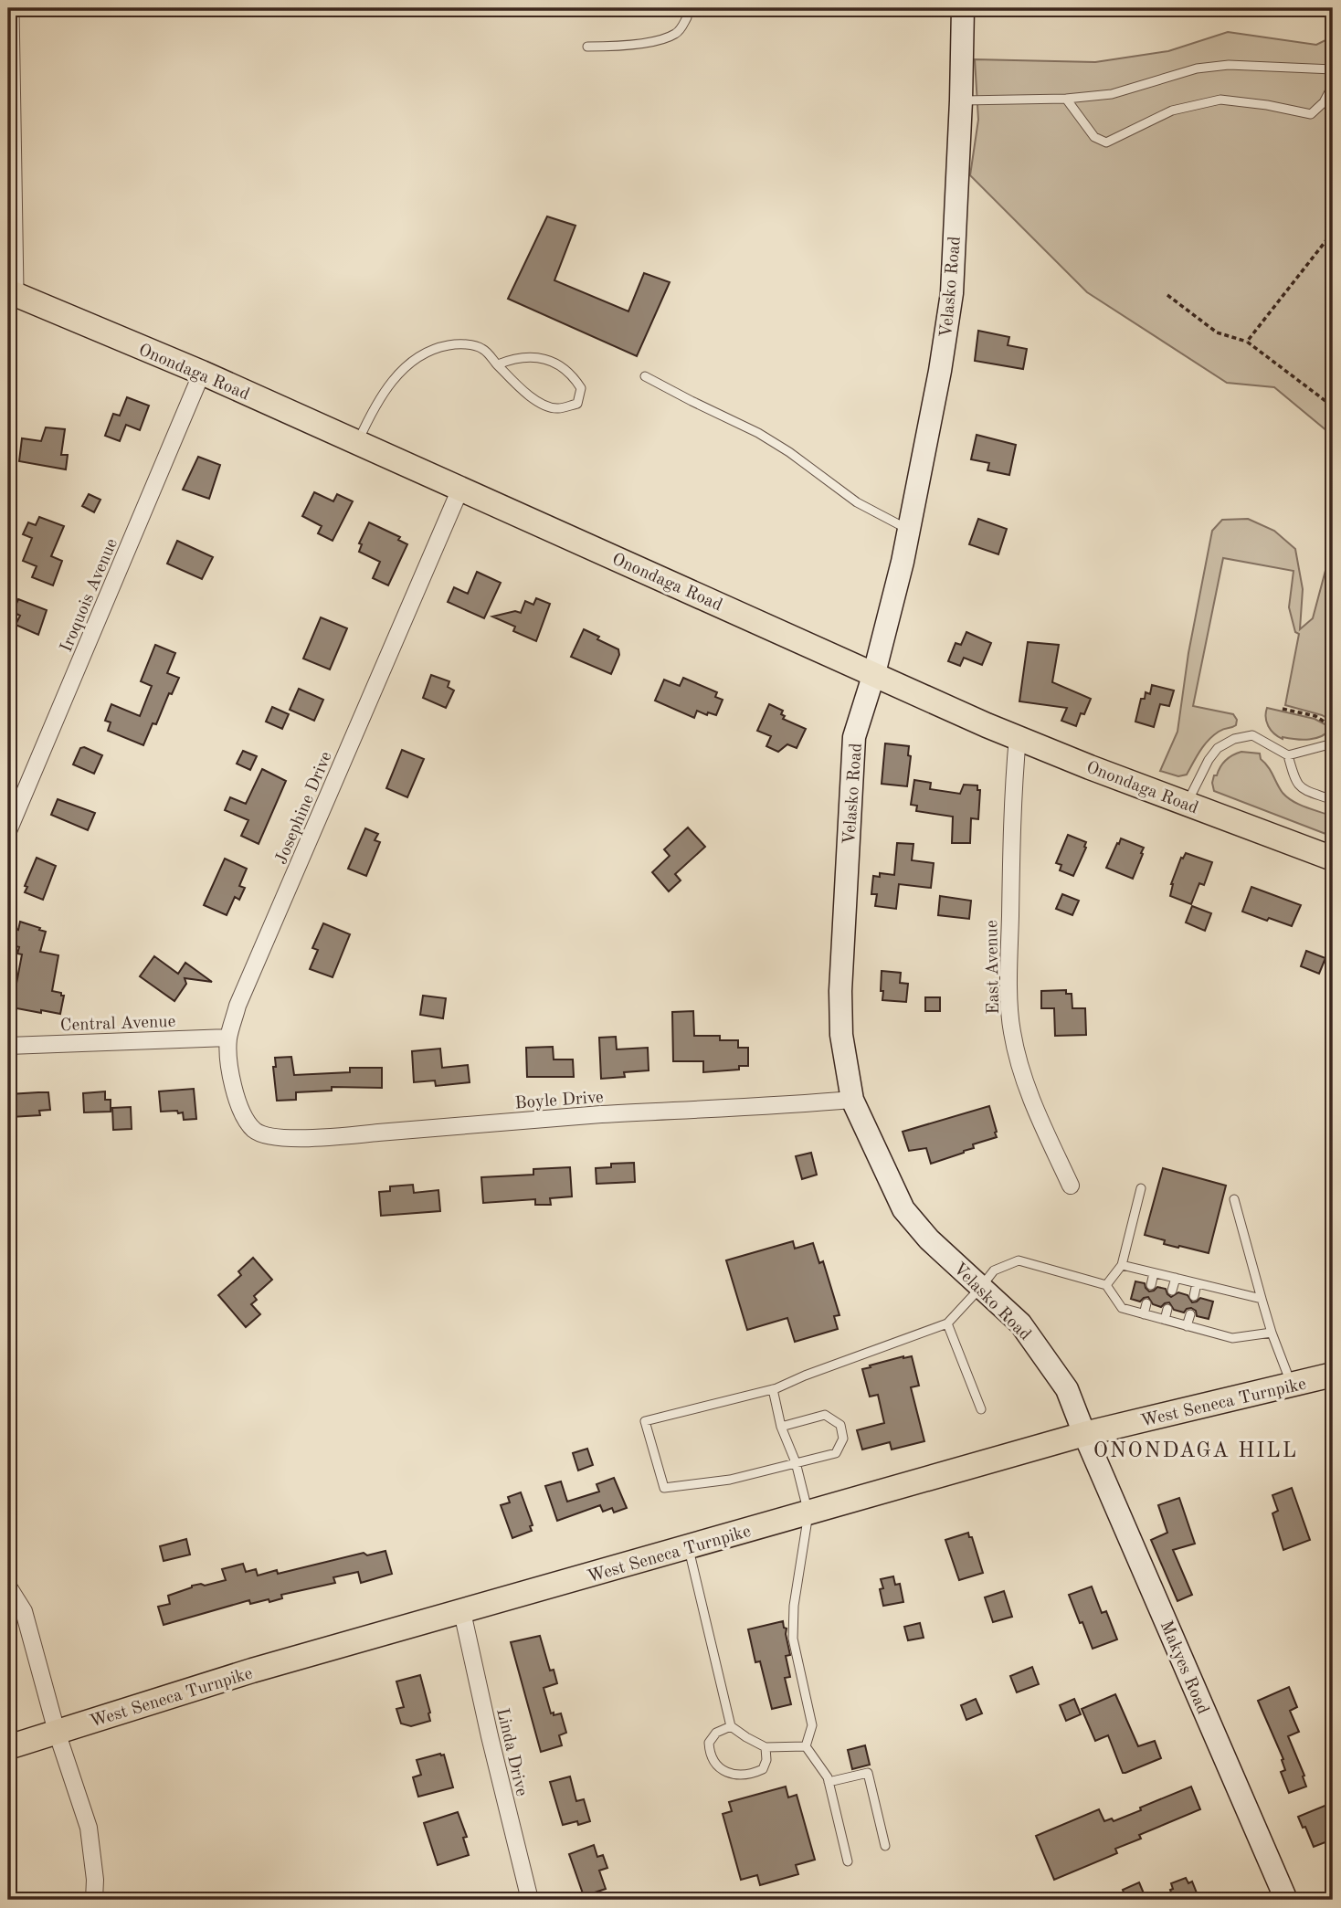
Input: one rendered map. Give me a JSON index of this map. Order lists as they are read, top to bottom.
{
  "streets": {
    "main road": ["Onondaga Road", "West Seneca Turnpike"],
    "street": [
      "Velasko Road",
      "Iroquois Avenue",
      "Josephine Drive",
      "East Avenue",
      "Central Avenue",
      "Boyle Drive",
      "Makyes Road",
      "Linda Drive"
    ]
  },
  "crossings": [
    ["Velasko Road", "Onondaga Road"],
    ["Velasko Road", "Boyle Drive"],
    ["Velasko Road", "West Seneca Turnpike"],
    ["Velasko Road", "Makyes Road"],
    ["Onondaga Road", "Iroquois Avenue"],
    ["Onondaga Road", "Josephine Drive"],
    ["Onondaga Road", "East Avenue"],
    ["Josephine Drive", "Central Avenue"],
    ["Josephine Drive", "Boyle Drive"],
    ["West Seneca Turnpike", "Makyes Road"],
    ["West Seneca Turnpike", "Linda Drive"]
  ],
  "districts": ["ONONDAGA HILL"]
}
